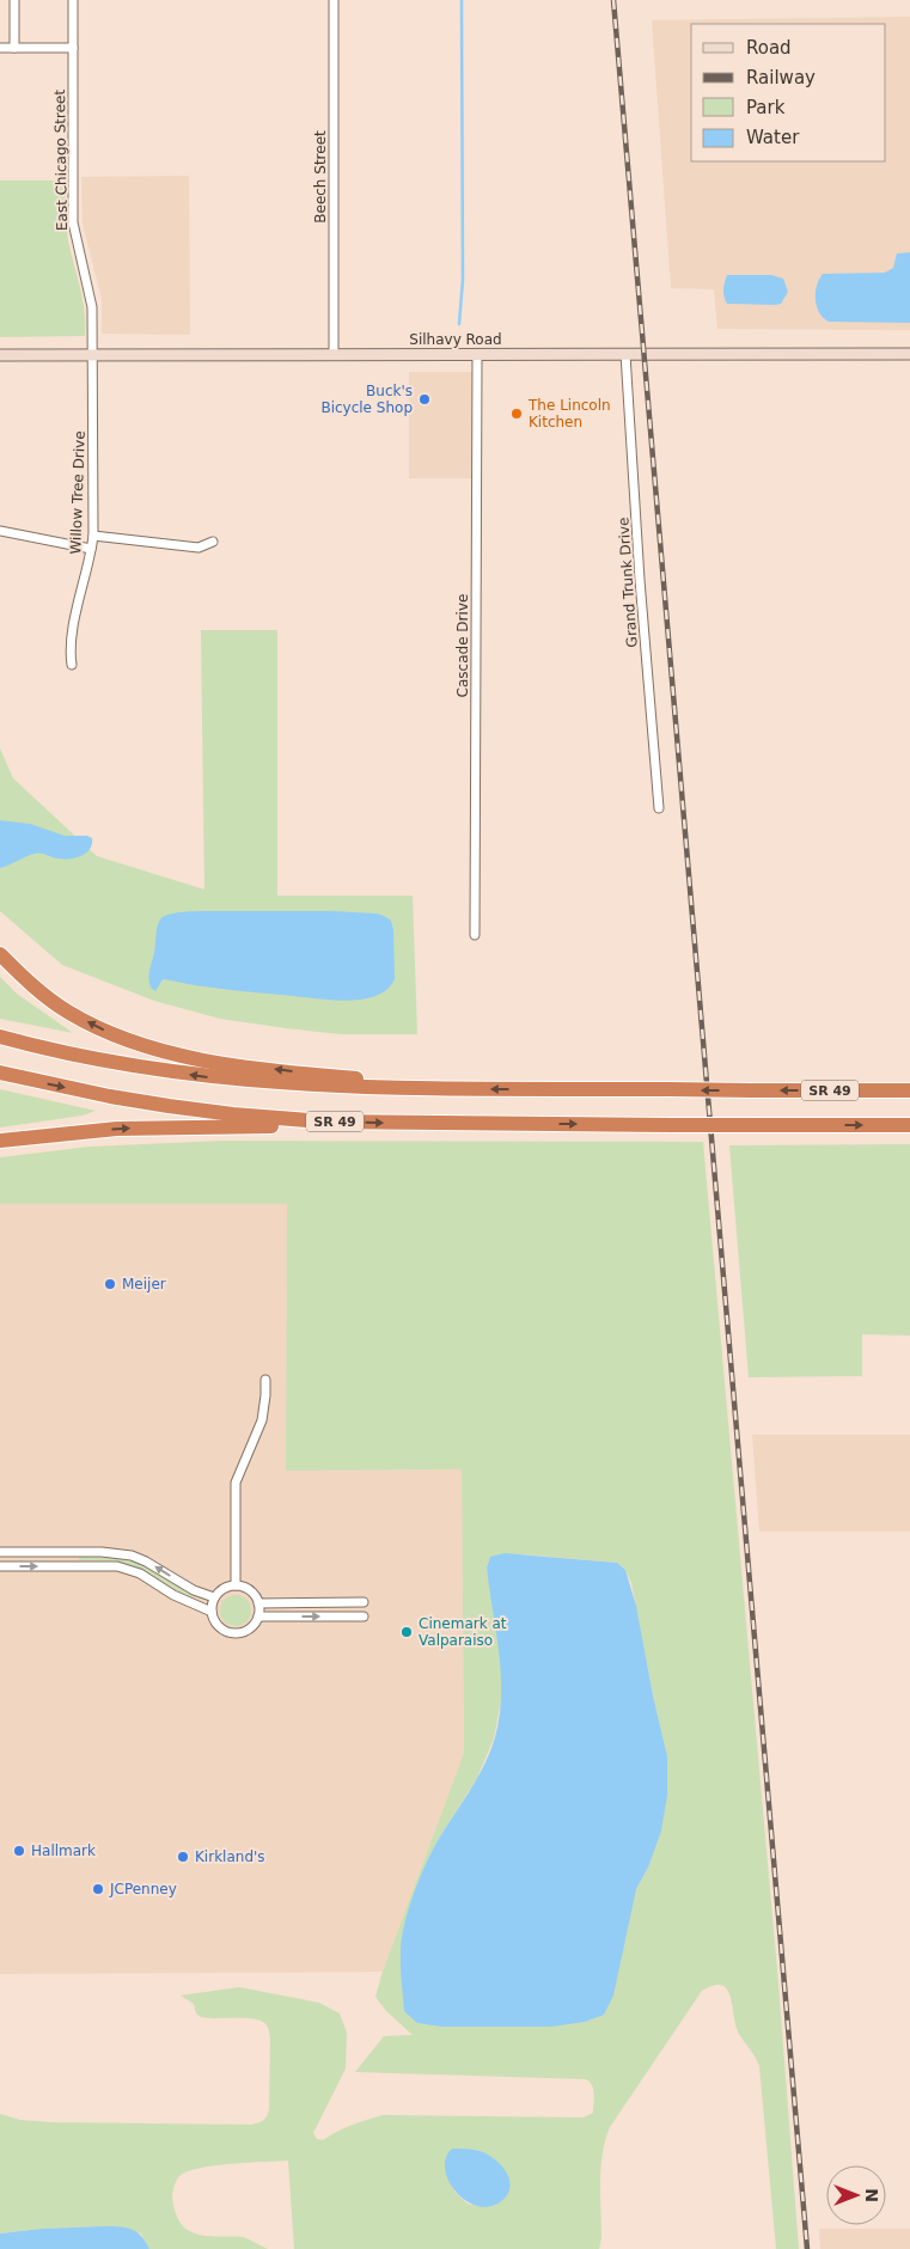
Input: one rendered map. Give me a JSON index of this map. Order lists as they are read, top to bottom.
{
  "streets": {
    "highway": ["SR 49"],
    "street": [
      "East Chicago Street",
      "Beech Street",
      "Silhavy Road",
      "Willow Tree Drive",
      "Grand Trunk Drive",
      "Cascade Drive"
    ]
  },
  "crossings": [
    ["East Chicago Street", "Silhavy Road"],
    ["East Chicago Street", "Willow Tree Drive"],
    ["Beech Street", "Silhavy Road"],
    ["Silhavy Road", "Willow Tree Drive"],
    ["Silhavy Road", "Grand Trunk Drive"],
    ["Silhavy Road", "Cascade Drive"]
  ],
  "places": [
    "Buck's Bicycle Shop",
    "The Lincoln Kitchen",
    "Meijer",
    "Cinemark at Valparaiso",
    "Hallmark",
    "Kirkland's",
    "JCPenney"
  ],
  "legend": [
    "Road",
    "Railway",
    "Park",
    "Water"
  ],
  "north": "right"
}
